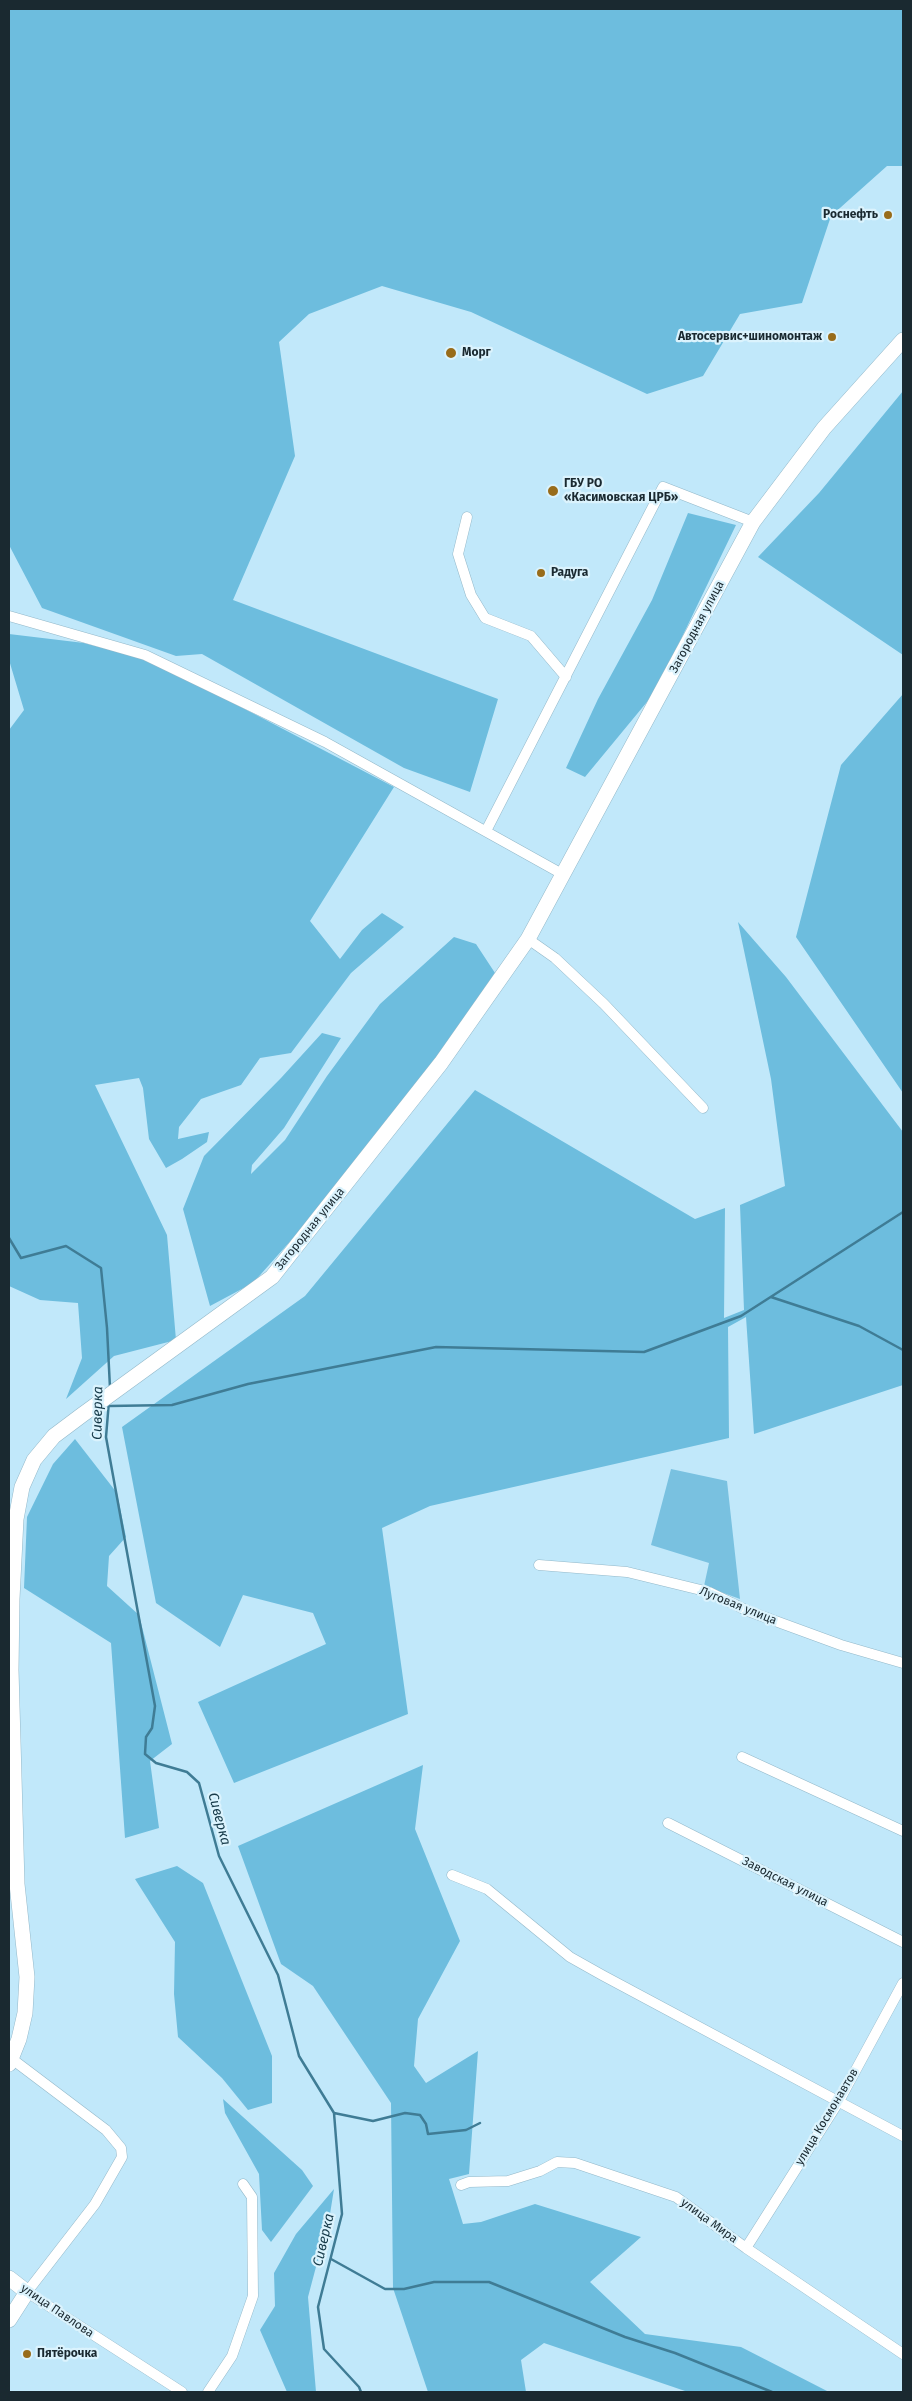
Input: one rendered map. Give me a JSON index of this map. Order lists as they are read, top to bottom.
{
  "streets": {
    "main road": ["Загородная улица", "улица Павлова"],
    "street": [
      "Луговая улица",
      "Заводская улица",
      "улица Космонавтов",
      "улица Мира"
    ]
  },
  "crossings": [
    ["улица Космонавтов", "улица Мира"]
  ],
  "water": ["Сиверка"],
  "places": [
    "Роснефть",
    "Автосервис+шиномонтаж",
    "Морг",
    "ГБУ РО «Касимовская ЦРБ»",
    "Радуга",
    "Пятёрочка"
  ]
}
